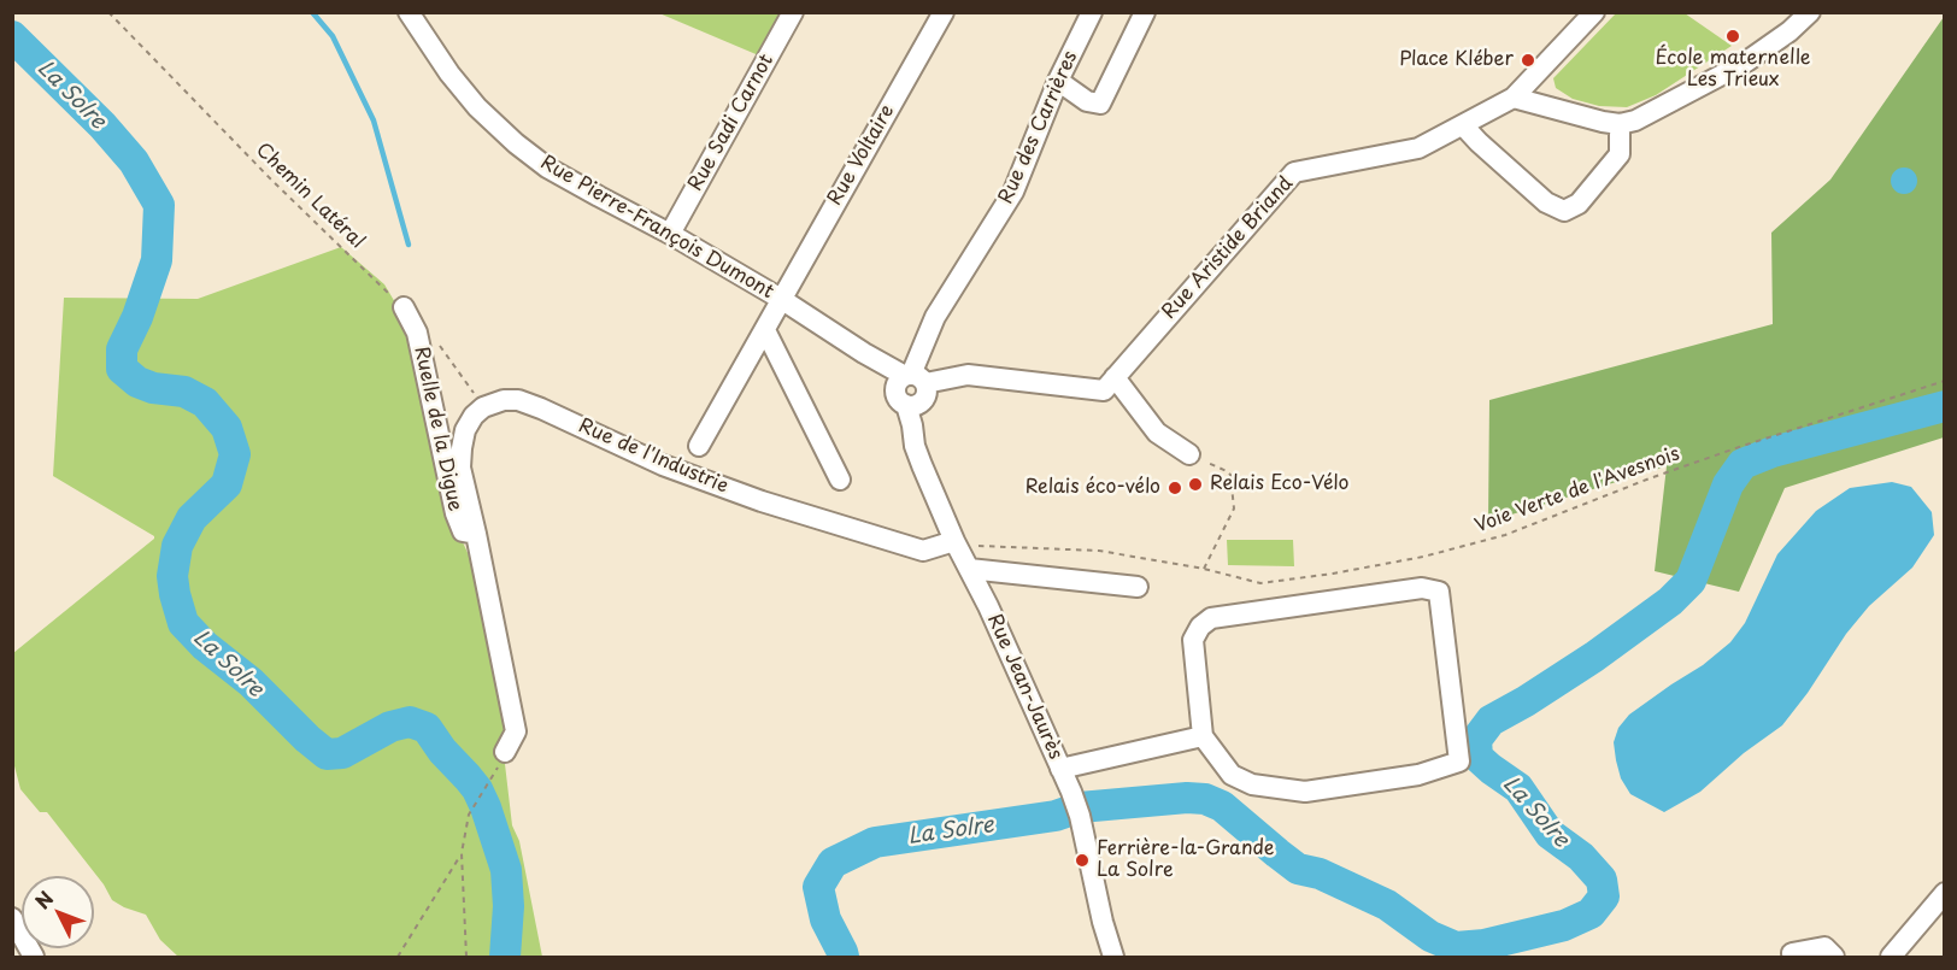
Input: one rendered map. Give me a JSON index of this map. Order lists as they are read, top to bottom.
{
  "streets": {
    "street": [
      "Rue Sadi Carnot",
      "Rue des Carrières",
      "Rue Voltaire",
      "Rue Pierre-François Dumont",
      "Rue Aristide Briand",
      "Ruelle de la Digue",
      "Rue de l'Industrie",
      "Rue Jean-Jaurès"
    ],
    "path": ["Chemin Latéral", "Voie Verte de l'Avesnois"]
  },
  "crossings": [
    ["Rue Sadi Carnot", "Rue Pierre-François Dumont"],
    ["Rue des Carrières", "Rue Pierre-François Dumont"],
    ["Rue des Carrières", "Rue Jean-Jaurès"],
    ["Rue Voltaire", "Rue Pierre-François Dumont"],
    ["Chemin Latéral", "Ruelle de la Digue"],
    ["Rue Pierre-François Dumont", "Rue Jean-Jaurès"],
    ["Rue de l'Industrie", "Voie Verte de l'Avesnois"],
    ["Rue de l'Industrie", "Rue Jean-Jaurès"],
    ["Voie Verte de l'Avesnois", "Rue Jean-Jaurès"]
  ],
  "water": ["La Solre"],
  "places": [
    "École maternelle Les Trieux",
    "Place Kléber",
    "Relais Eco-Vélo",
    "Relais éco-vélo",
    "Ferrière-la-Grande La Solre"
  ],
  "north": "top left"
}
